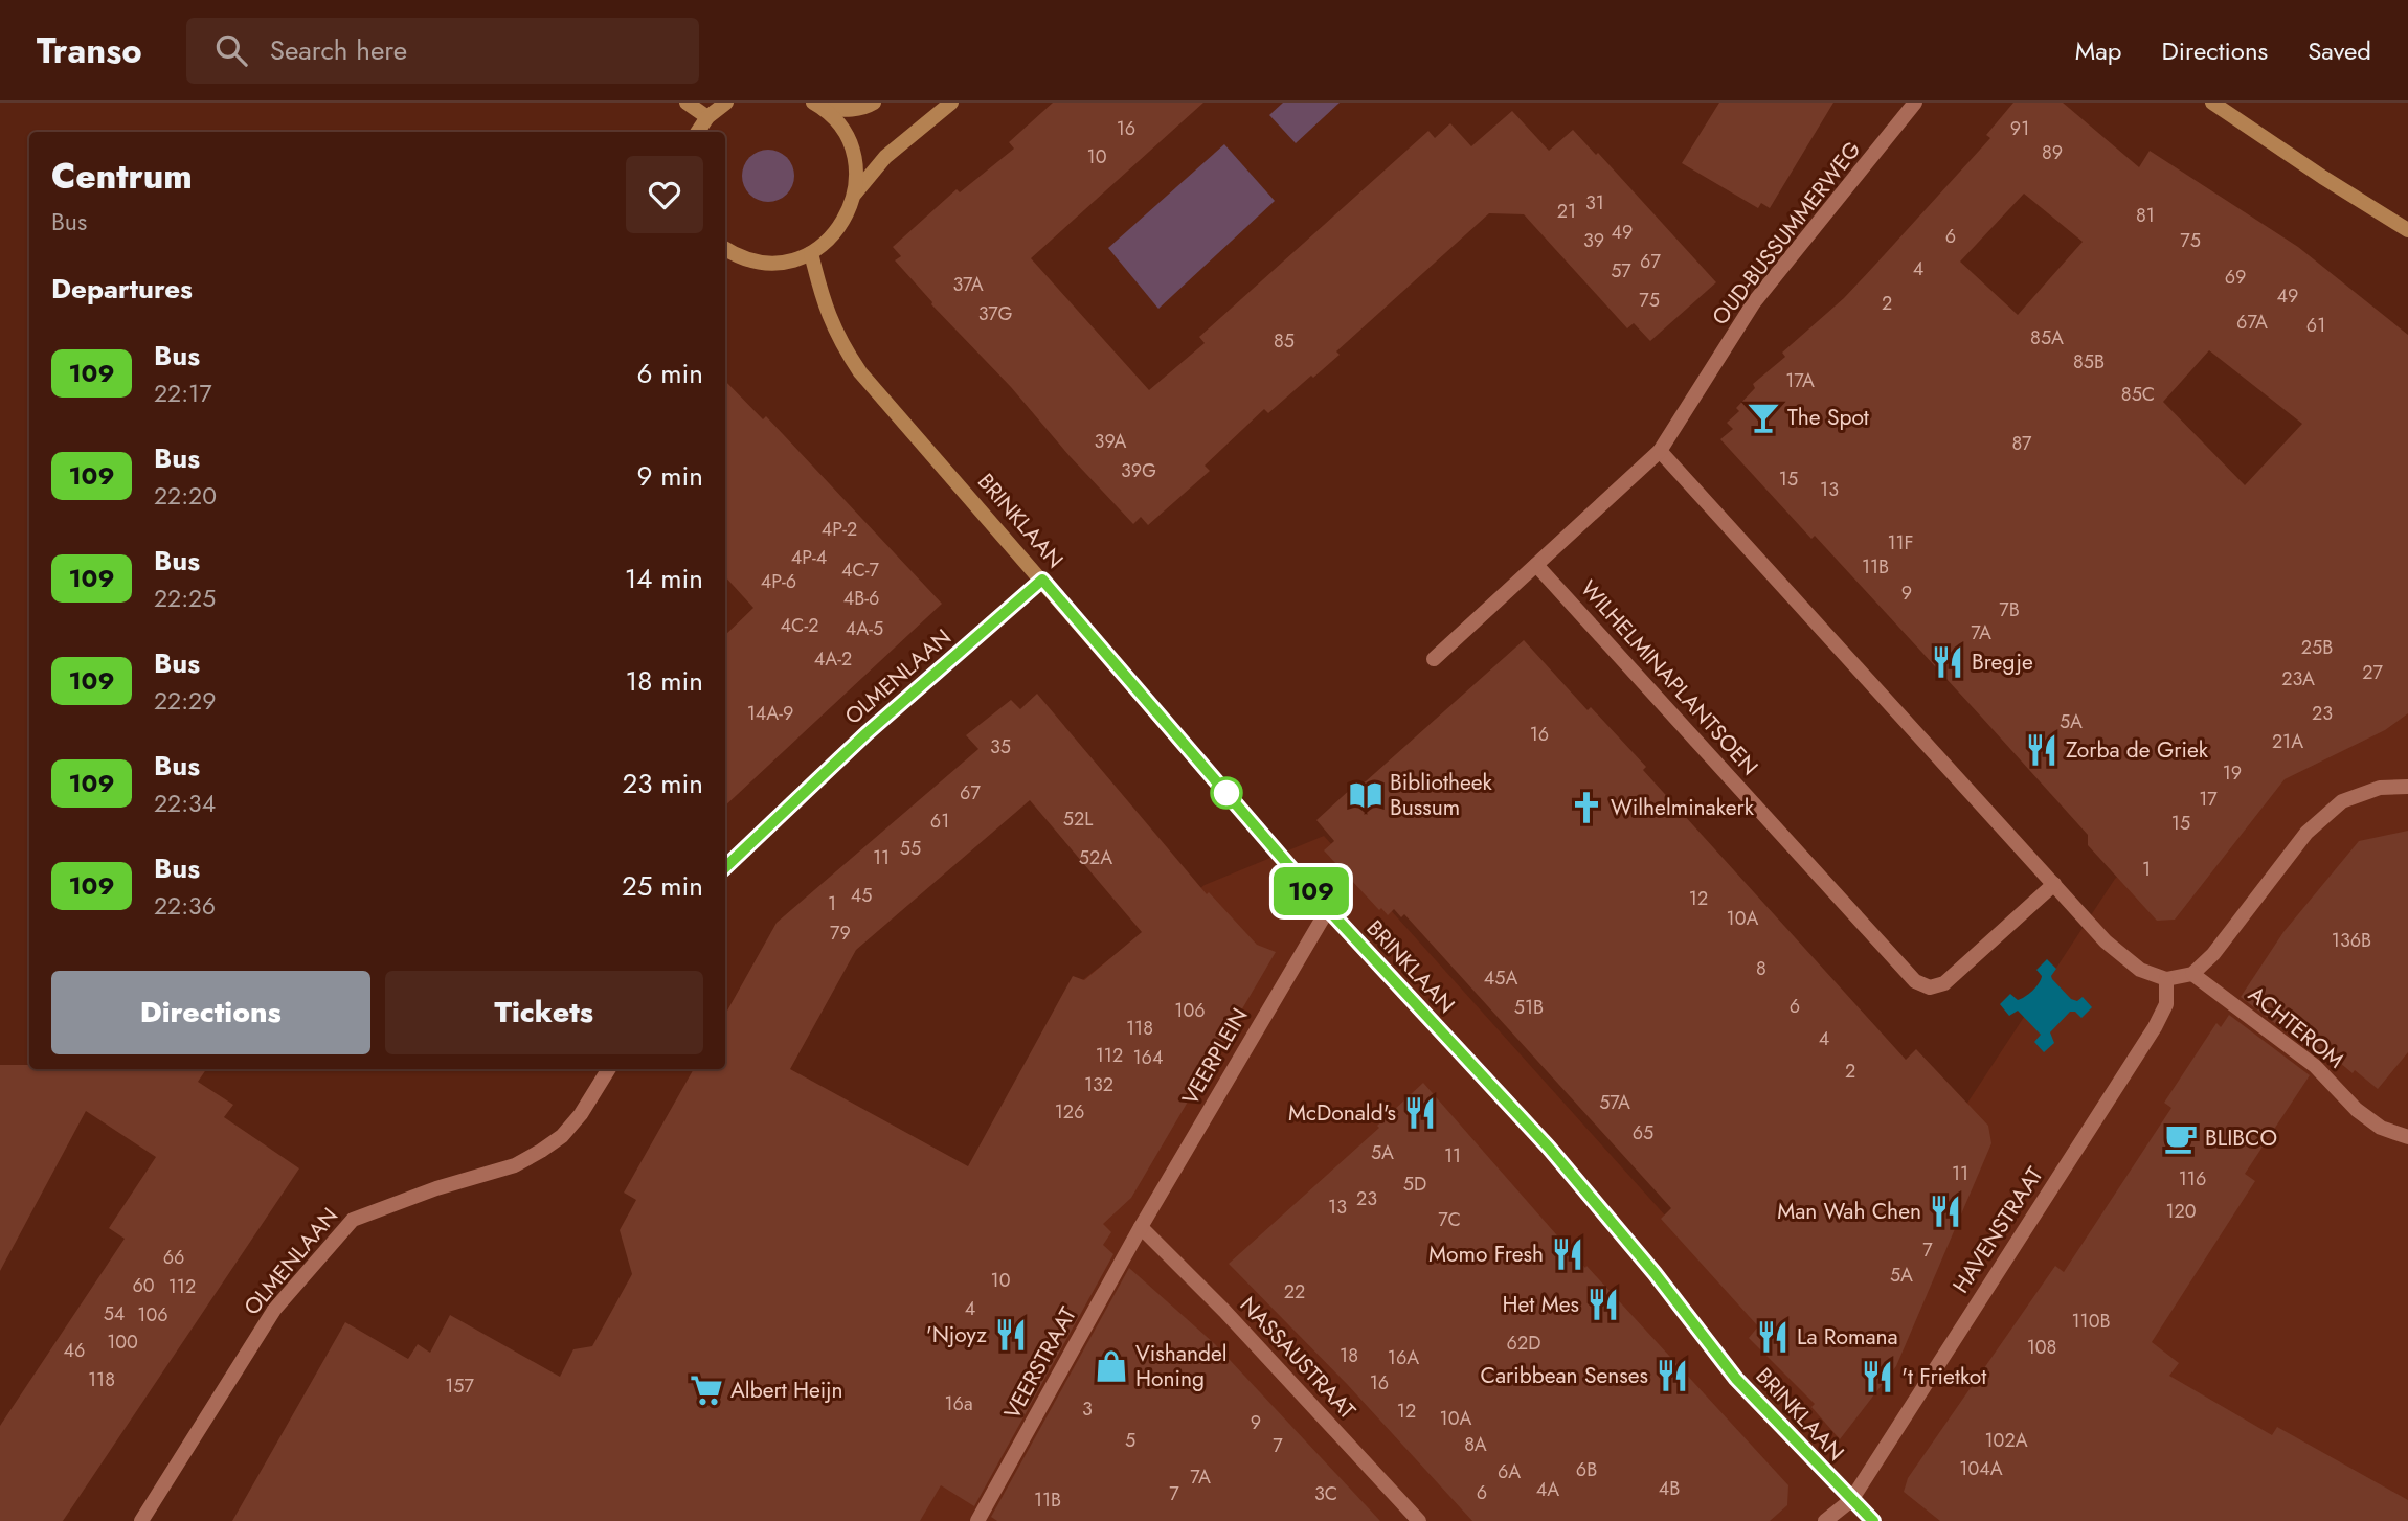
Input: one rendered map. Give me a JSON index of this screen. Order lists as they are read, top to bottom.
{
  "streets": {
    "street": [
      "OUD-BUSSUMMERWEG",
      "BRINKLAAN",
      "OLMENLAAN",
      "WILHELMINAPLANTSOEN",
      "ACHTEROM",
      "VEERPLEIN",
      "HAVENSTRAAT",
      "NASSAUSTRAAT",
      "VEERSTRAAT"
    ]
  },
  "crossings": [
    ["BRINKLAAN", "OLMENLAAN"],
    ["BRINKLAAN", "VEERPLEIN"],
    ["BRINKLAAN", "HAVENSTRAAT"],
    ["VEERPLEIN", "NASSAUSTRAAT"],
    ["VEERPLEIN", "VEERSTRAAT"],
    ["NASSAUSTRAAT", "VEERSTRAAT"]
  ],
  "places": {
    "bar": ["The Spot"],
    "restaurant": [
      "Bregje",
      "Zorba de Griek",
      "McDonald's",
      "Man Wah Chen",
      "Momo Fresh",
      "Het Mes",
      "'Njoyz",
      "La Romana",
      "Caribbean Senses",
      "'t Frietkot"
    ],
    "library": ["Bibliotheek Bussum"],
    "church": ["Wilhelminakerk"],
    "cafe": ["BLIBCO"],
    "shop": ["Vishandel Honing"],
    "supermarket": ["Albert Heijn"]
  },
  "lines": ["bus line 109"],
  "house_numbers": [
    "16",
    "91",
    "89",
    "10",
    "31",
    "21",
    "81",
    "49",
    "6",
    "39",
    "75",
    "67",
    "4",
    "57",
    "69",
    "37A",
    "49",
    "75",
    "2",
    "37G",
    "67A",
    "61",
    "85A",
    "85",
    "85B",
    "17A",
    "85C",
    "39A",
    "87",
    "39G",
    "15",
    "13",
    "4P-2",
    "11F",
    "4P-4",
    "11B",
    "4C-7",
    "4P-6",
    "9",
    "4B-6",
    "7B",
    "4C-2",
    "4A-5",
    "7A",
    "25B",
    "4A-2",
    "27",
    "23A",
    "14A-9",
    "23",
    "5A",
    "16",
    "21A",
    "35",
    "19",
    "67",
    "17",
    "52L",
    "61",
    "15",
    "55",
    "11",
    "52A",
    "1",
    "45",
    "12",
    "1",
    "10A",
    "79",
    "136B",
    "8",
    "45A",
    "6",
    "51B",
    "106",
    "118",
    "4",
    "112",
    "164",
    "2",
    "132",
    "57A",
    "126",
    "65",
    "5A",
    "11",
    "11",
    "116",
    "5D",
    "23",
    "13",
    "120",
    "7C",
    "7",
    "66",
    "5A",
    "10",
    "60",
    "112",
    "22",
    "4",
    "54",
    "106",
    "110B",
    "100",
    "62D",
    "108",
    "46",
    "18",
    "16A",
    "118",
    "16",
    "157",
    "16a",
    "3",
    "12",
    "10A",
    "9",
    "5",
    "102A",
    "8A",
    "7",
    "104A",
    "6B",
    "6A",
    "7A",
    "4B",
    "4A",
    "6",
    "7",
    "3C",
    "11B"
  ],
  "page": {
    "header": "Transo",
    "search": "Search here",
    "nav": ["Map", "Directions", "Saved"],
    "on_map": "109",
    "heading": [
      ["Centrum", "Bus"],
      "Departures"
    ],
    "list": [
      {
        "mark": "109",
        "name": "Bus",
        "note": "22:17",
        "value": "6 min"
      },
      {
        "mark": "109",
        "name": "Bus",
        "note": "22:20",
        "value": "9 min"
      },
      {
        "mark": "109",
        "name": "Bus",
        "note": "22:25",
        "value": "14 min"
      },
      {
        "mark": "109",
        "name": "Bus",
        "note": "22:29",
        "value": "18 min"
      },
      {
        "mark": "109",
        "name": "Bus",
        "note": "22:34",
        "value": "23 min"
      },
      {
        "mark": "109",
        "name": "Bus",
        "note": "22:36",
        "value": "25 min"
      }
    ],
    "buttons": ["Directions", "Tickets"]
  }
}
